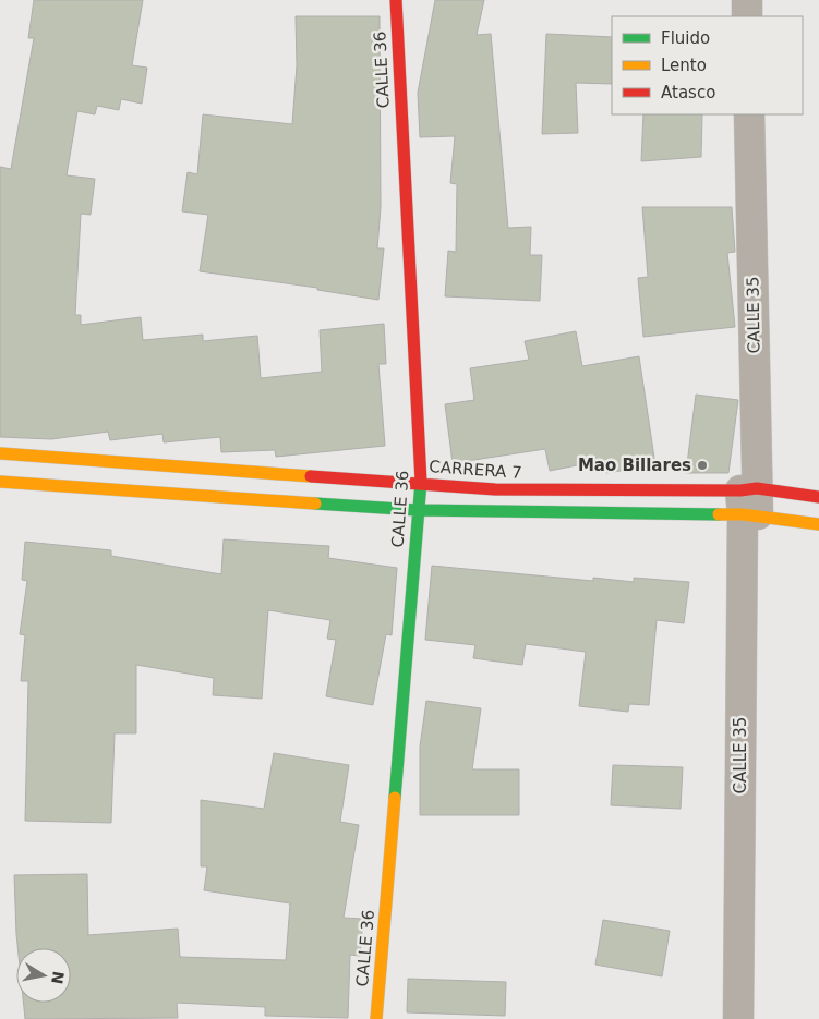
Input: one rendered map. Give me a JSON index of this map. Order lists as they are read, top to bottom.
{
  "streets": {
    "street": ["CALLE 36", "CALLE 35", "CARRERA 7"]
  },
  "crossings": [
    ["CALLE 36", "CARRERA 7"],
    ["CALLE 35", "CARRERA 7"]
  ],
  "places": ["Mao Billares"],
  "legend": ["Fluido", "Lento", "Atasco"],
  "north": "right"
}
